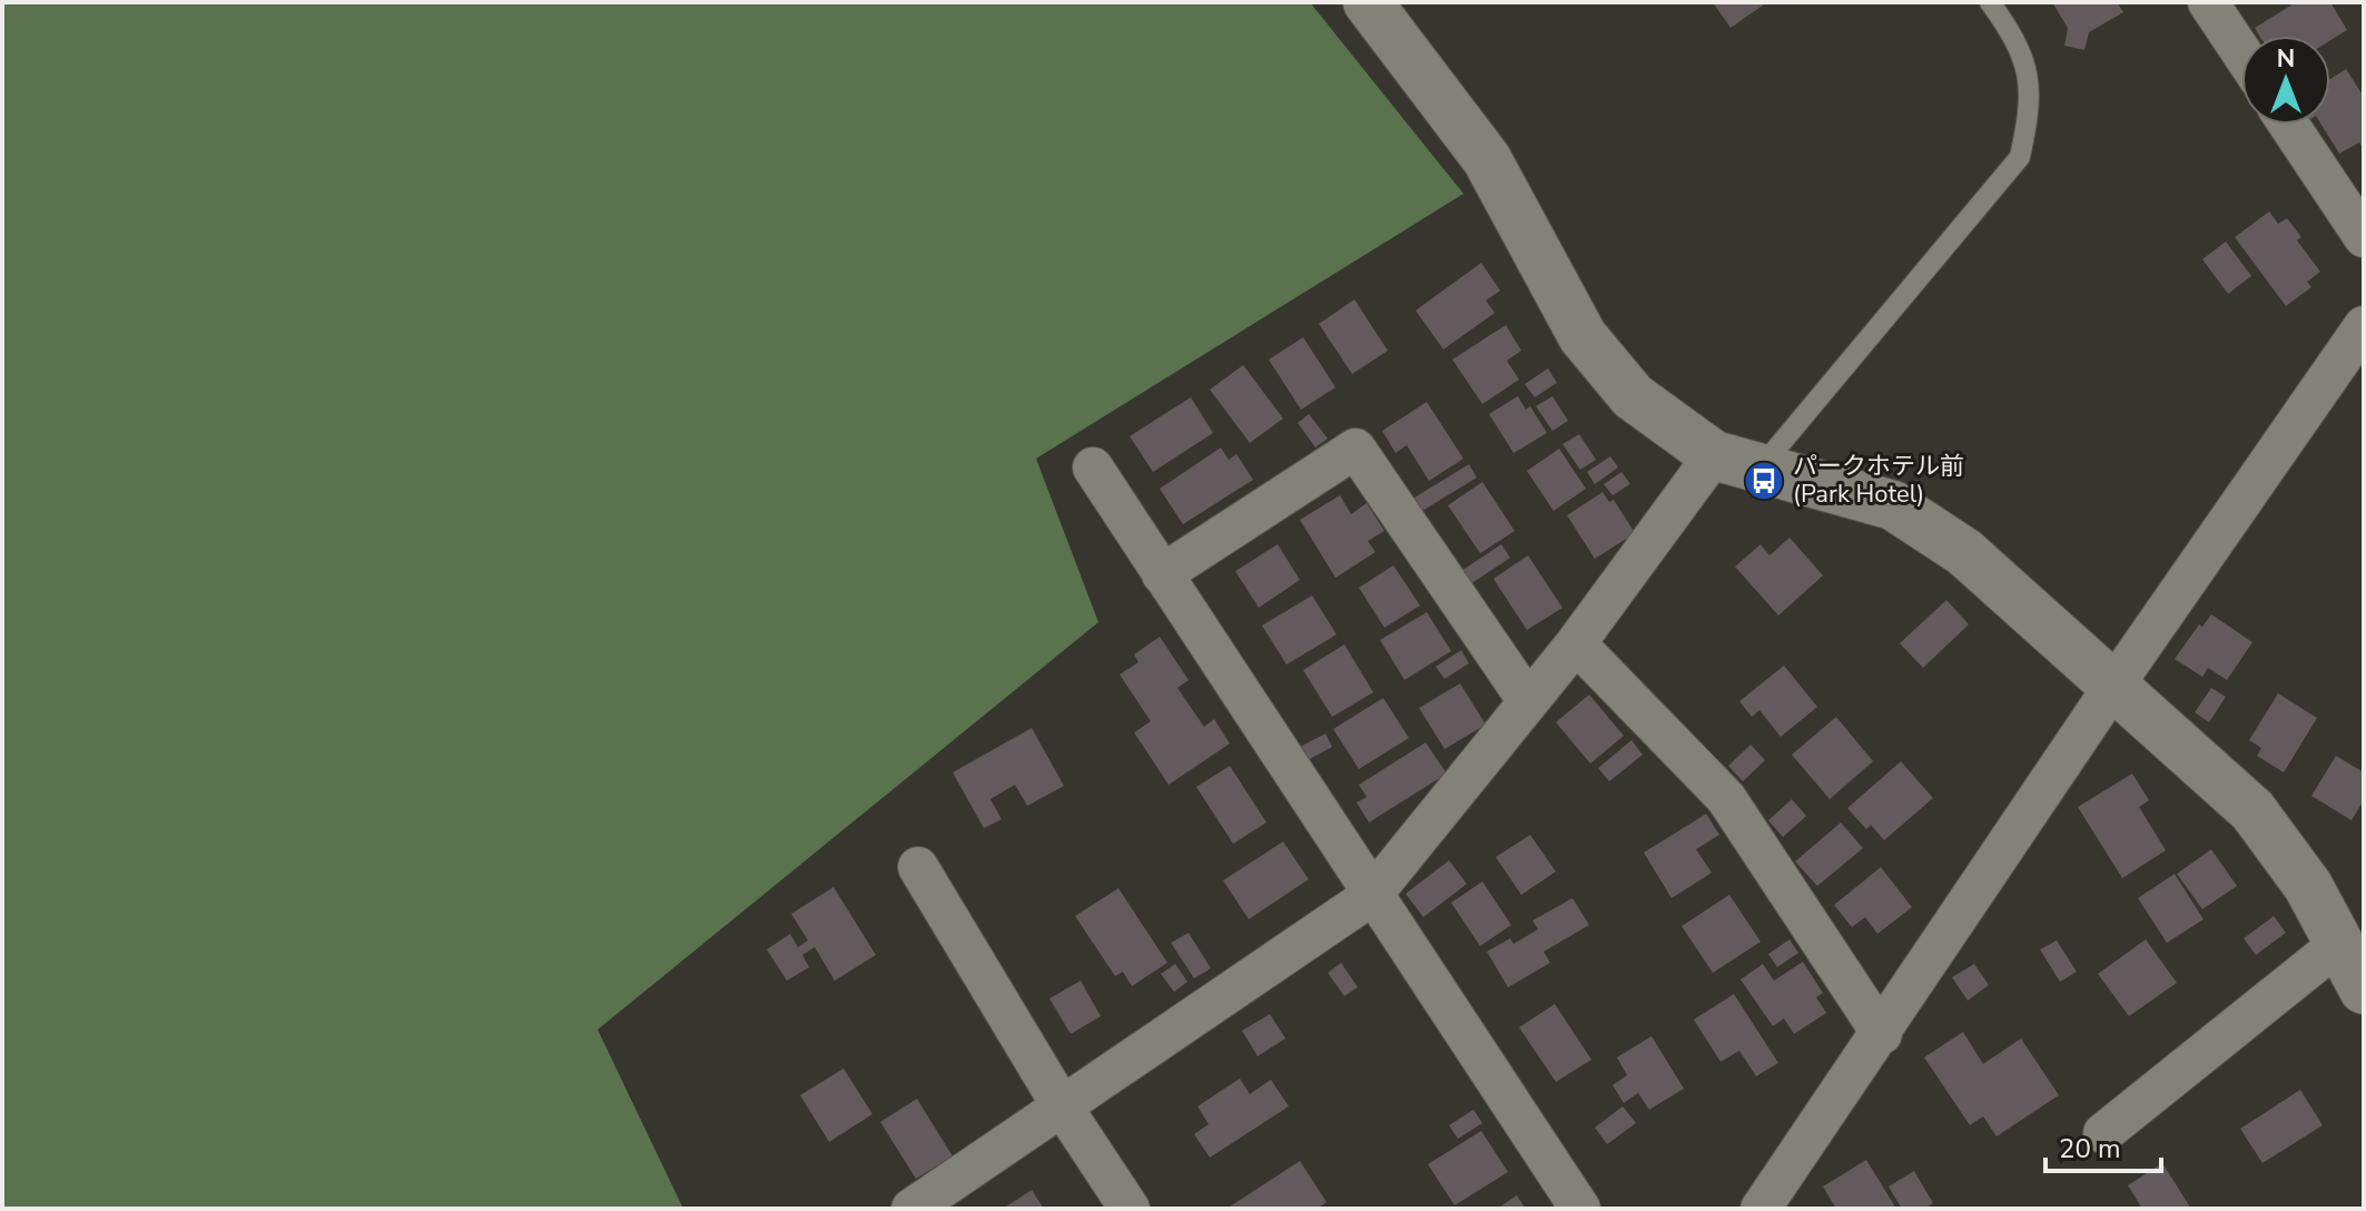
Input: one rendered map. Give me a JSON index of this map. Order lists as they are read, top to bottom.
{
  "places": {
    "bus stop": ["パークホテル前 (Park Hotel)"]
  },
  "scale_bar": "20 m",
  "north": "top"
}
